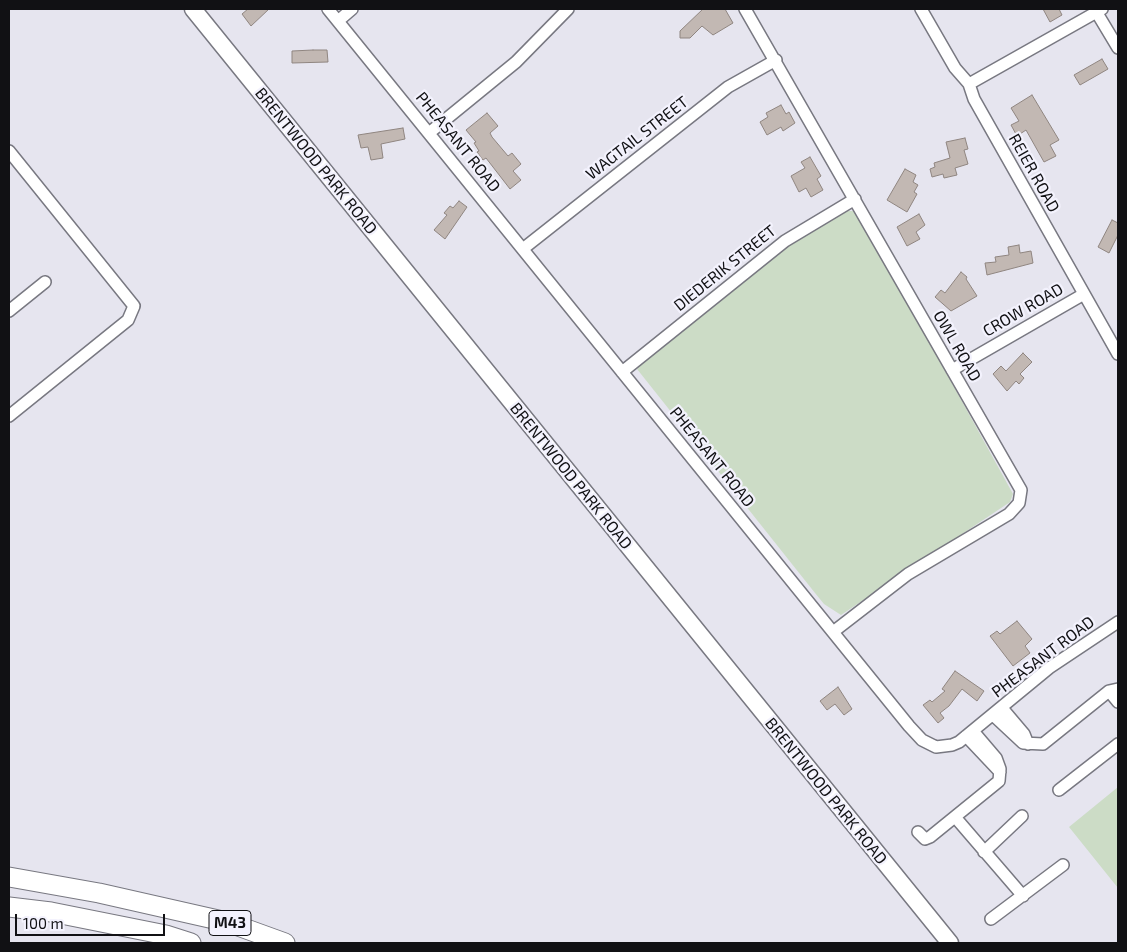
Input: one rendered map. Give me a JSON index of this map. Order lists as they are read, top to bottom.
{
  "streets": {
    "main road": ["M43"],
    "street": [
      "WAGTAIL STREET",
      "PHEASANT ROAD",
      "BRENTWOOD PARK ROAD",
      "REIER ROAD",
      "DIEDERIK STREET",
      "CROW ROAD",
      "OWL ROAD"
    ]
  },
  "crossings": [
    ["WAGTAIL STREET", "PHEASANT ROAD"],
    ["WAGTAIL STREET", "OWL ROAD"],
    ["PHEASANT ROAD", "DIEDERIK STREET"],
    ["PHEASANT ROAD", "OWL ROAD"],
    ["REIER ROAD", "CROW ROAD"],
    ["DIEDERIK STREET", "OWL ROAD"],
    ["CROW ROAD", "OWL ROAD"]
  ],
  "scale_bar": "100 m"
}
